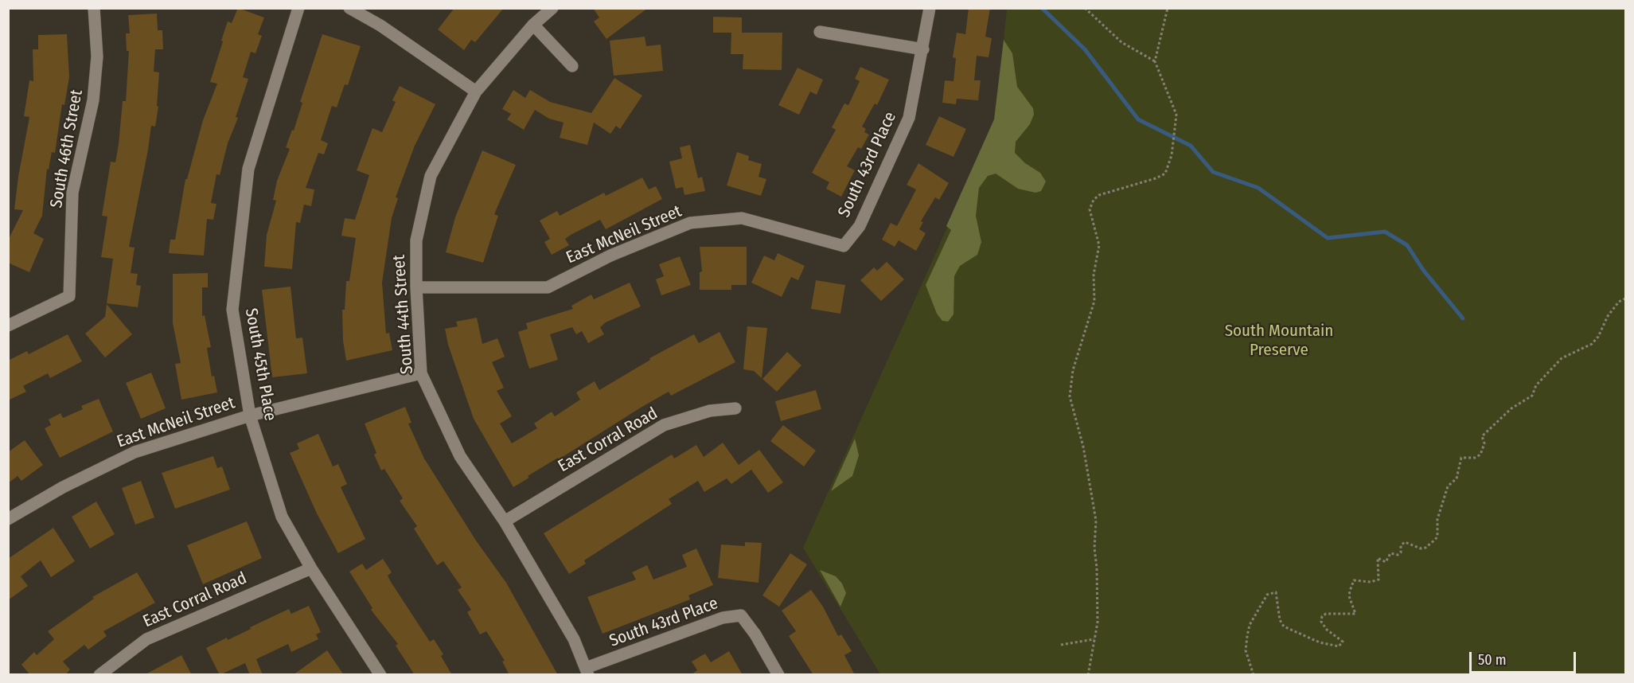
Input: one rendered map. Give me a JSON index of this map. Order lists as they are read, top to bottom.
{
  "streets": {
    "street": [
      "South 46th Street",
      "South 43rd Place",
      "East McNeil Street",
      "South 44th Street",
      "South 45th Place",
      "East Corral Road"
    ]
  },
  "crossings": [
    ["South 43rd Place", "East McNeil Street"],
    ["South 43rd Place", "South 44th Street"],
    ["East McNeil Street", "South 44th Street"],
    ["East McNeil Street", "South 45th Place"],
    ["South 44th Street", "East Corral Road"],
    ["South 45th Place", "East Corral Road"]
  ],
  "parks": ["South Mountain Preserve"],
  "scale_bar": "50 m"
}
